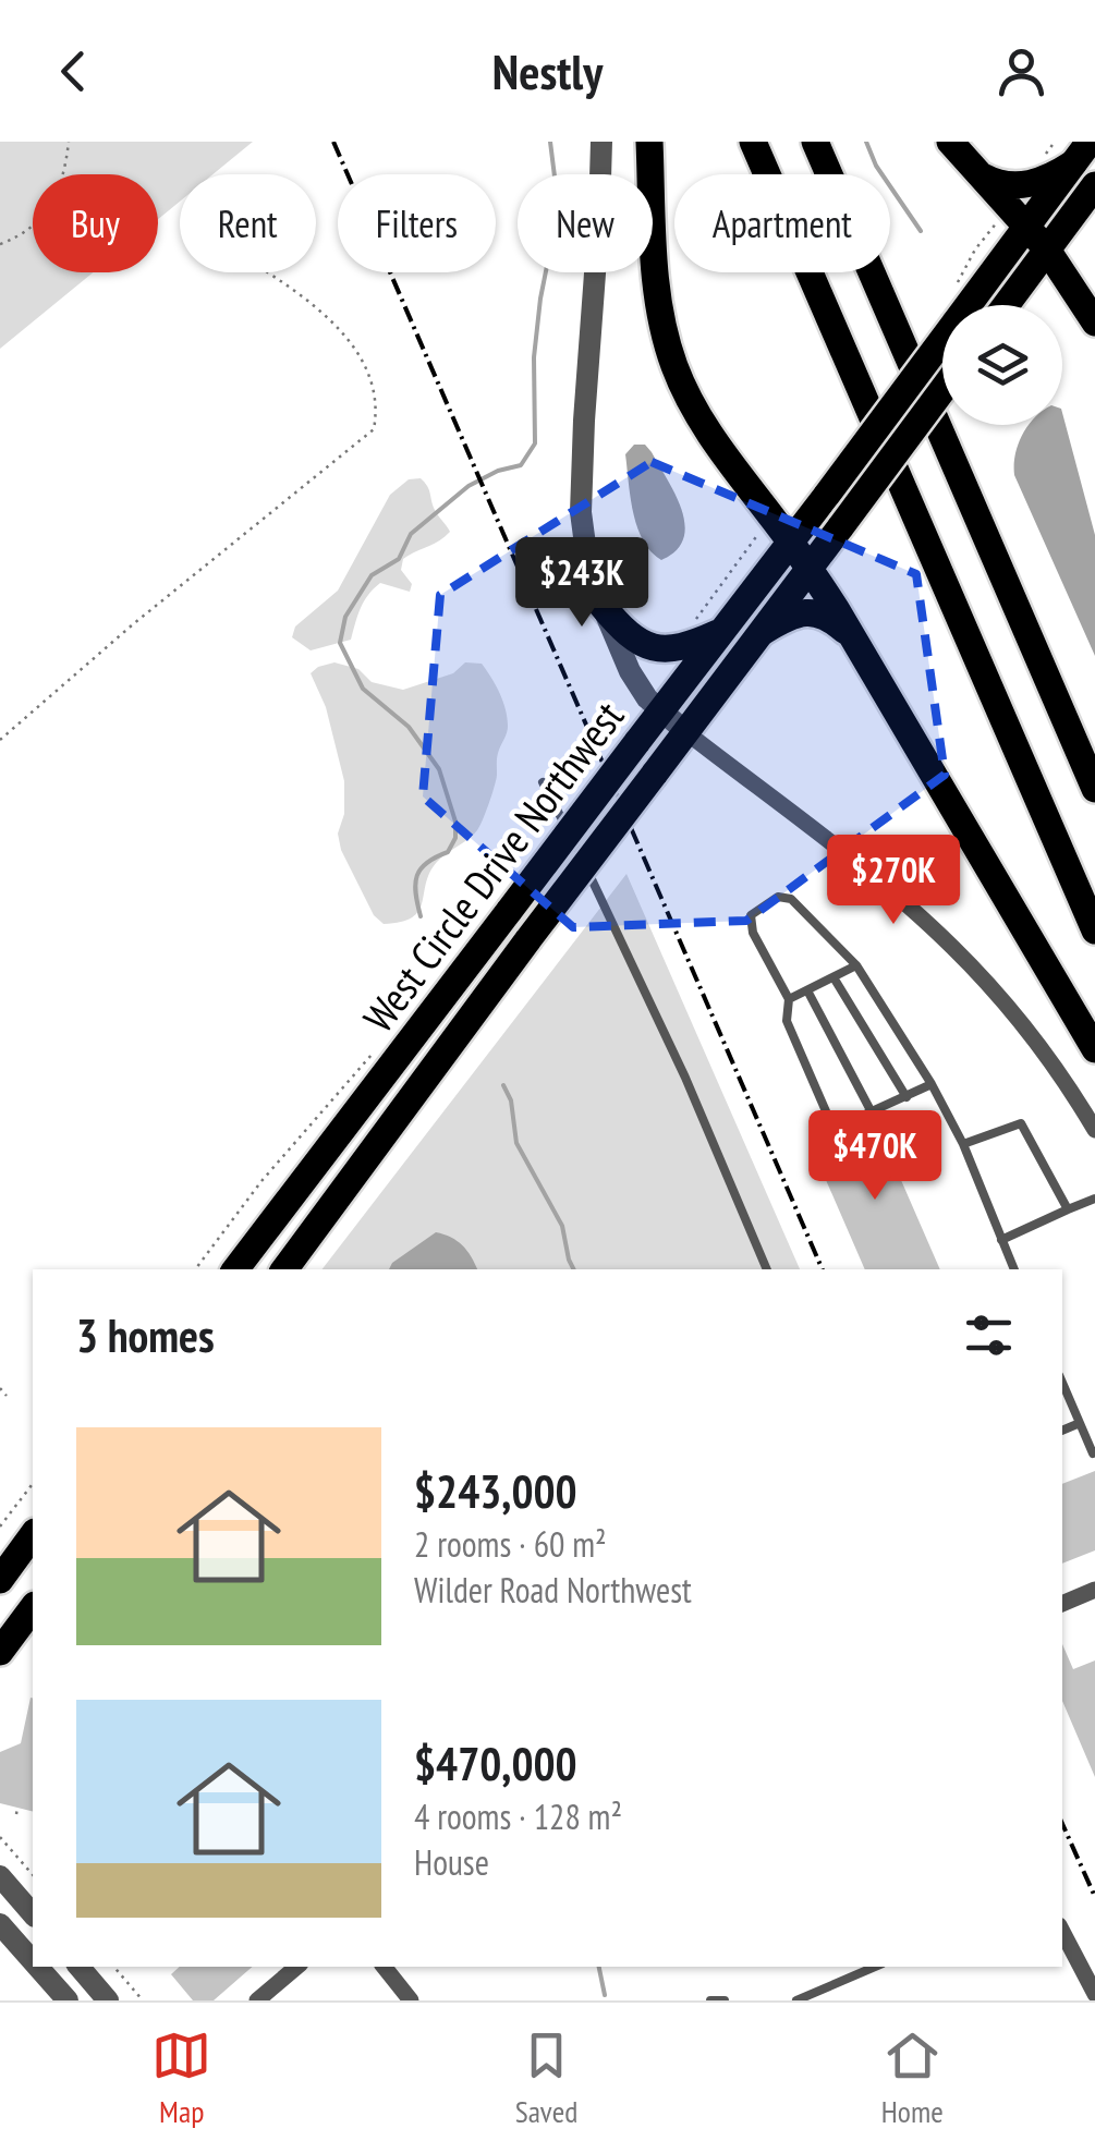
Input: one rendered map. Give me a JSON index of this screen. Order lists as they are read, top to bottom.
{
  "streets": {
    "main road": ["West Circle Drive Northwest"]
  },
  "page": {
    "header": "Nestly",
    "chip": [
      "Buy",
      "Rent",
      "Filters",
      "New",
      "Apartment"
    ],
    "price": ["$243K", "$270K", "$470K"],
    "heading": "3 homes",
    "list": [
      {
        "name": "$243,000",
        "note": "2 rooms · 60 m² · Wilder Road Northwest"
      },
      {
        "name": "$470,000",
        "note": "4 rooms · 128 m² · House"
      }
    ],
    "tabs": ["Map", "Saved", "Home"]
  }
}
